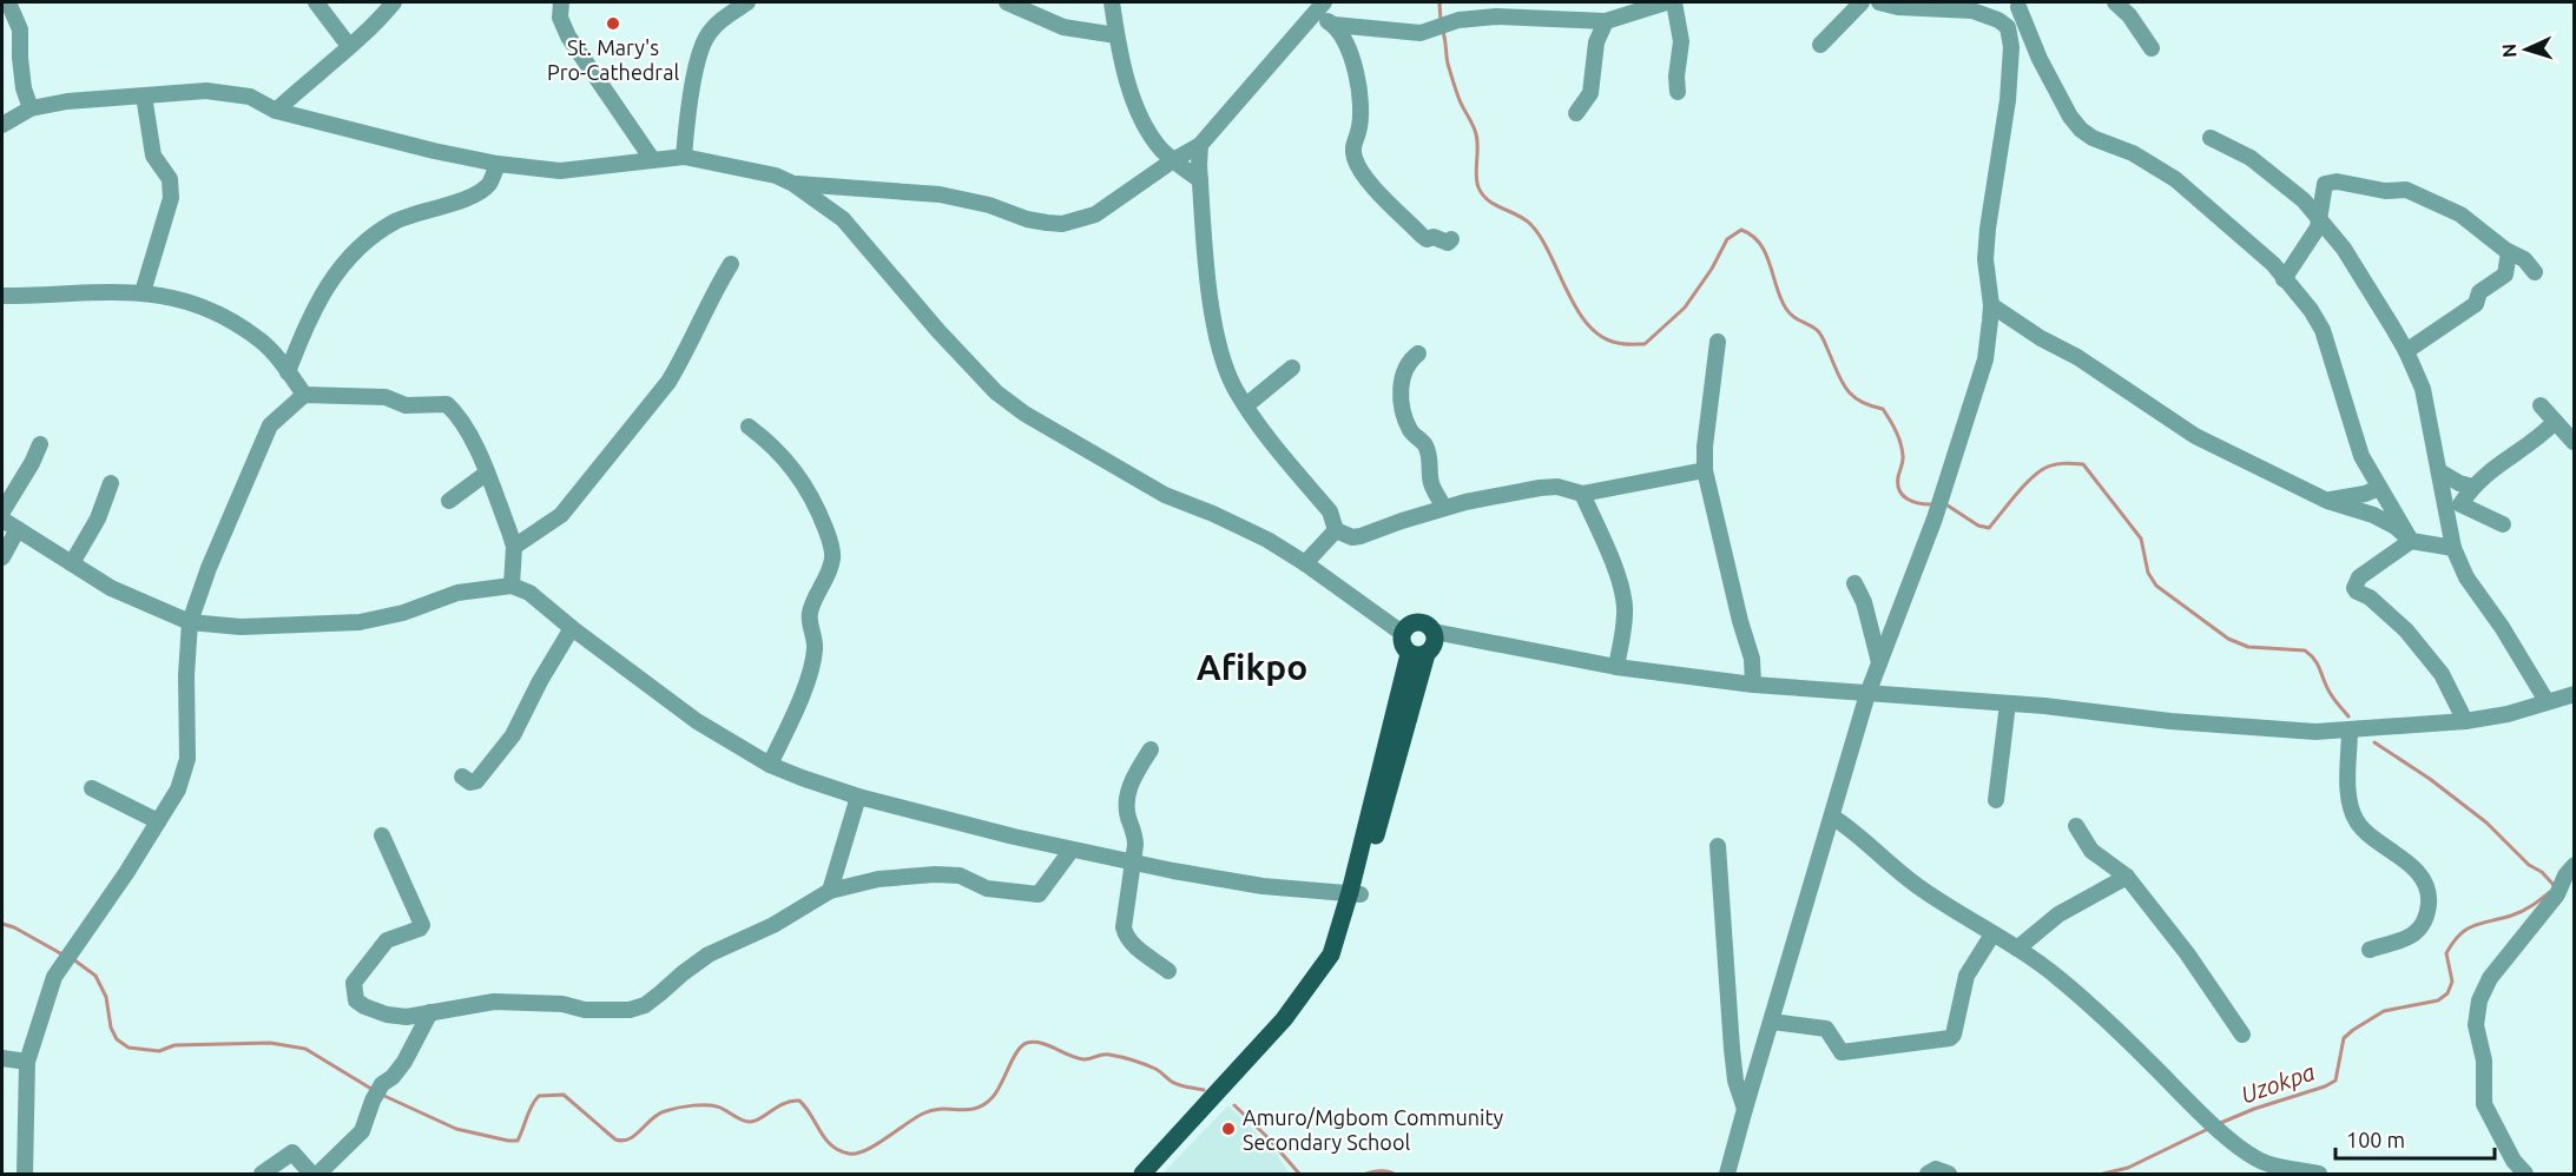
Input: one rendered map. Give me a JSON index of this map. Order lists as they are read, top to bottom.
{
  "districts": ["Afikpo"],
  "water": ["Uzokpa"],
  "places": ["St. Mary's Pro-Cathedral", "Amuro/Mgbom Community Secondary School"],
  "scale_bar": "100 m",
  "north": "left"
}
